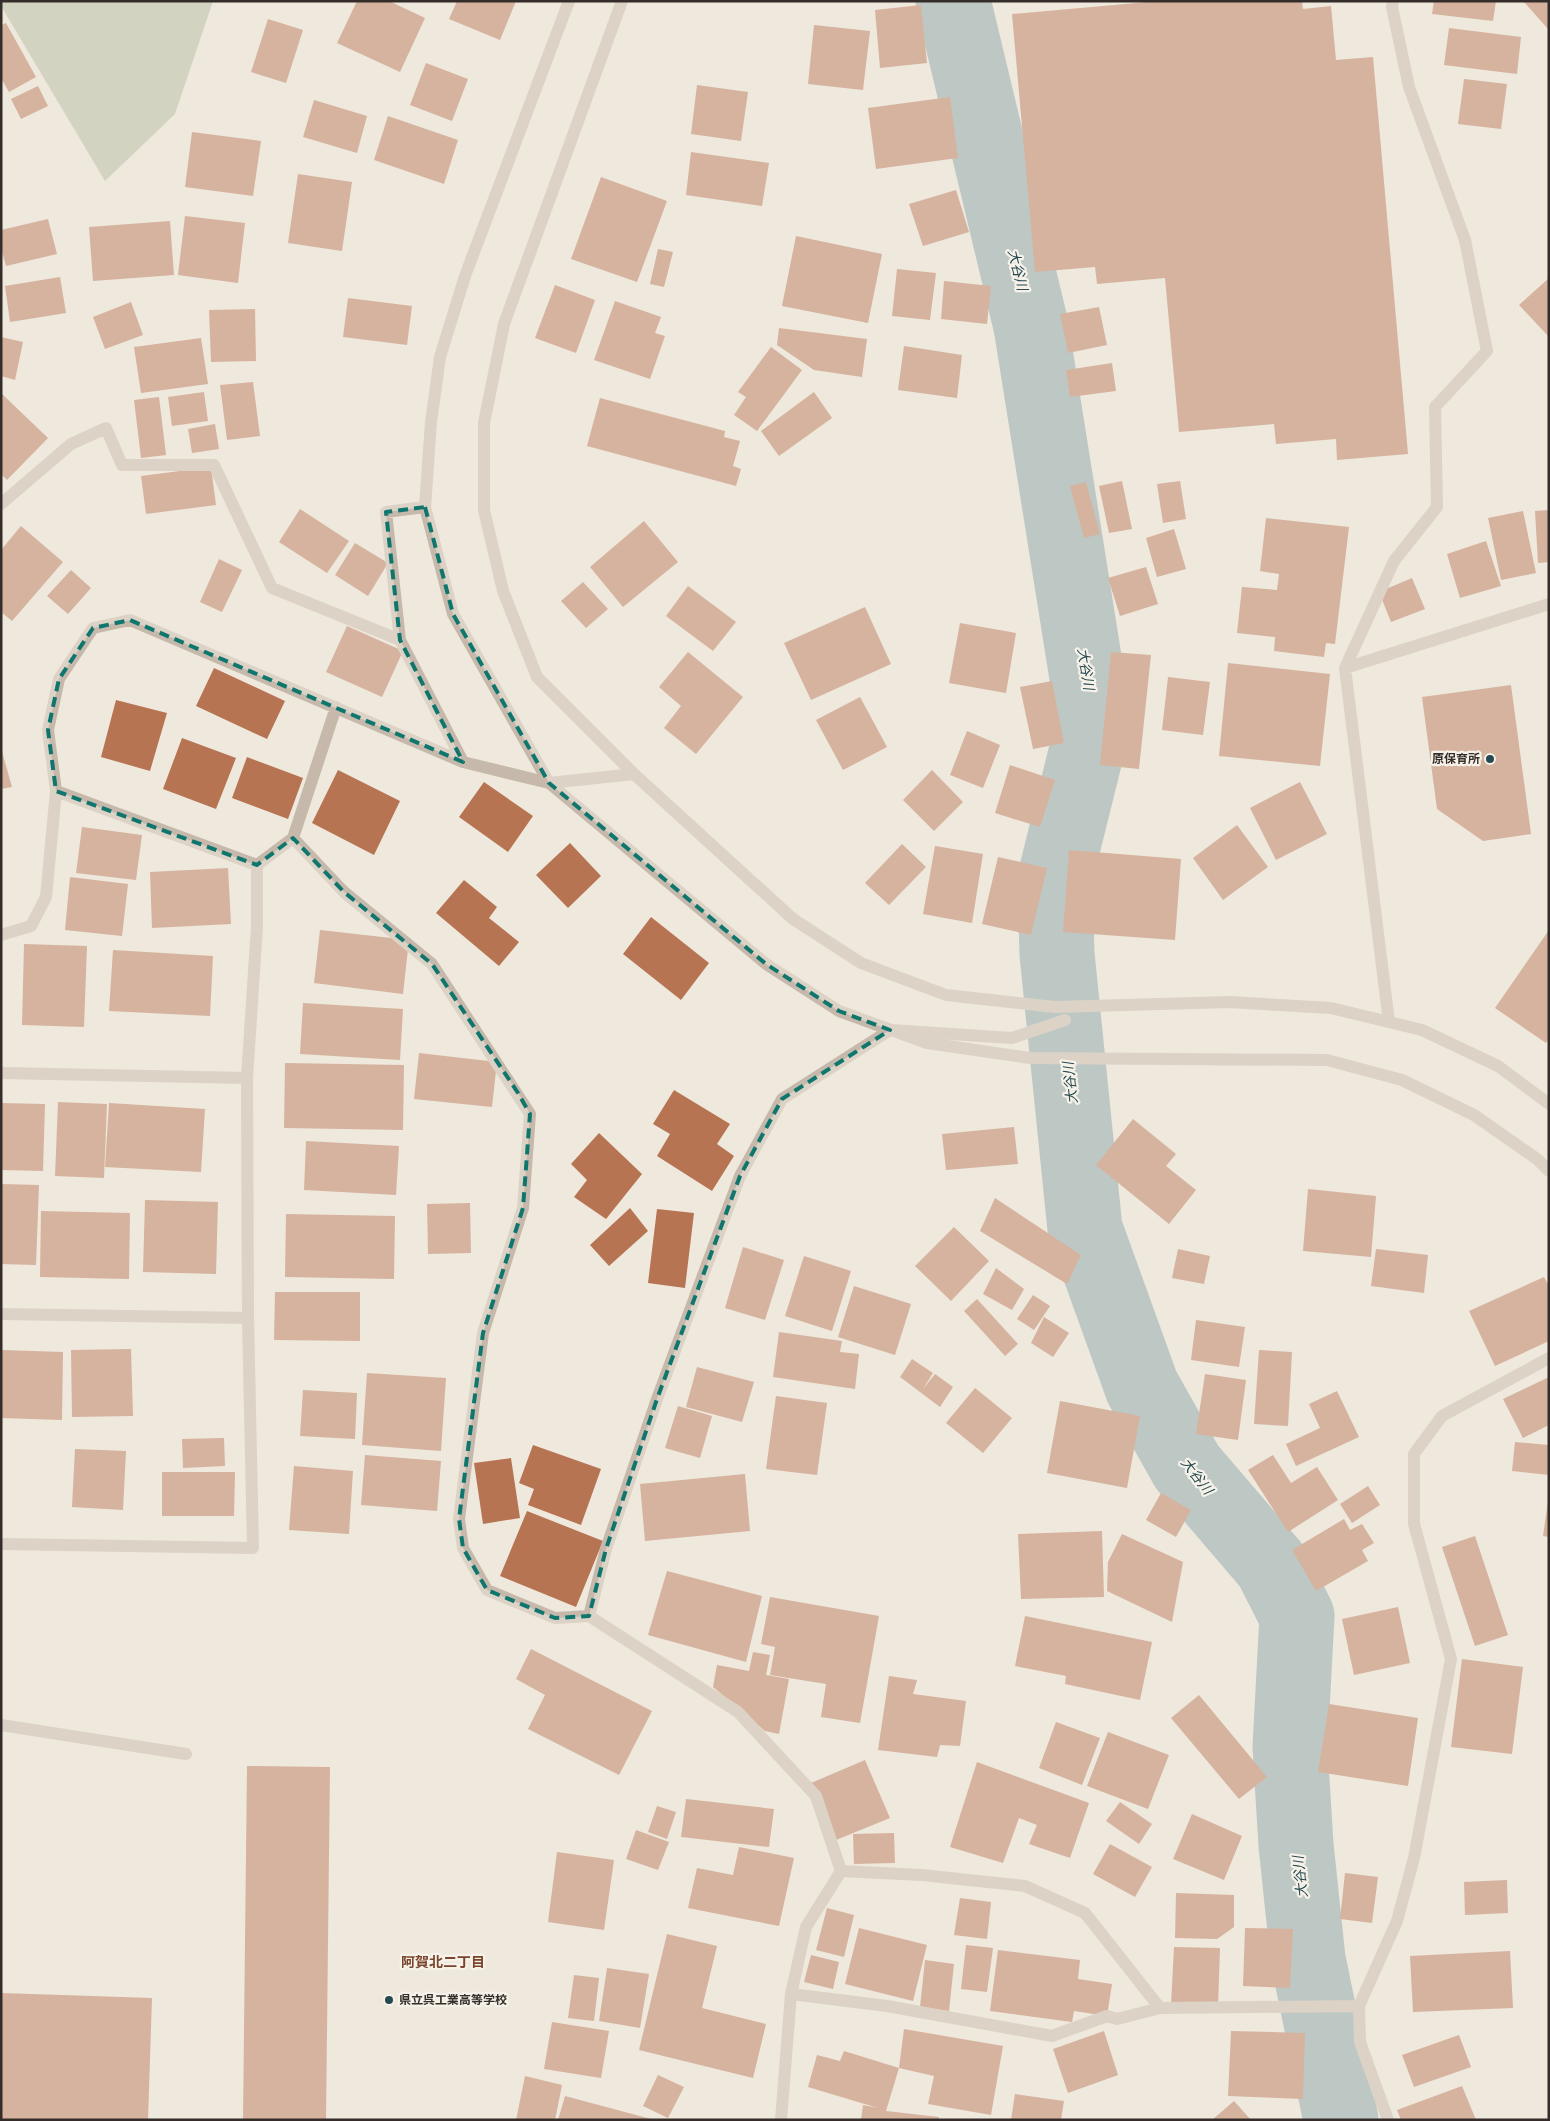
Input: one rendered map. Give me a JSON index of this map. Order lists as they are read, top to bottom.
{
  "districts": ["阿賀北二丁目"],
  "water": ["大谷川"],
  "places": ["原保育所", "県立呉工業高等学校"]
}
